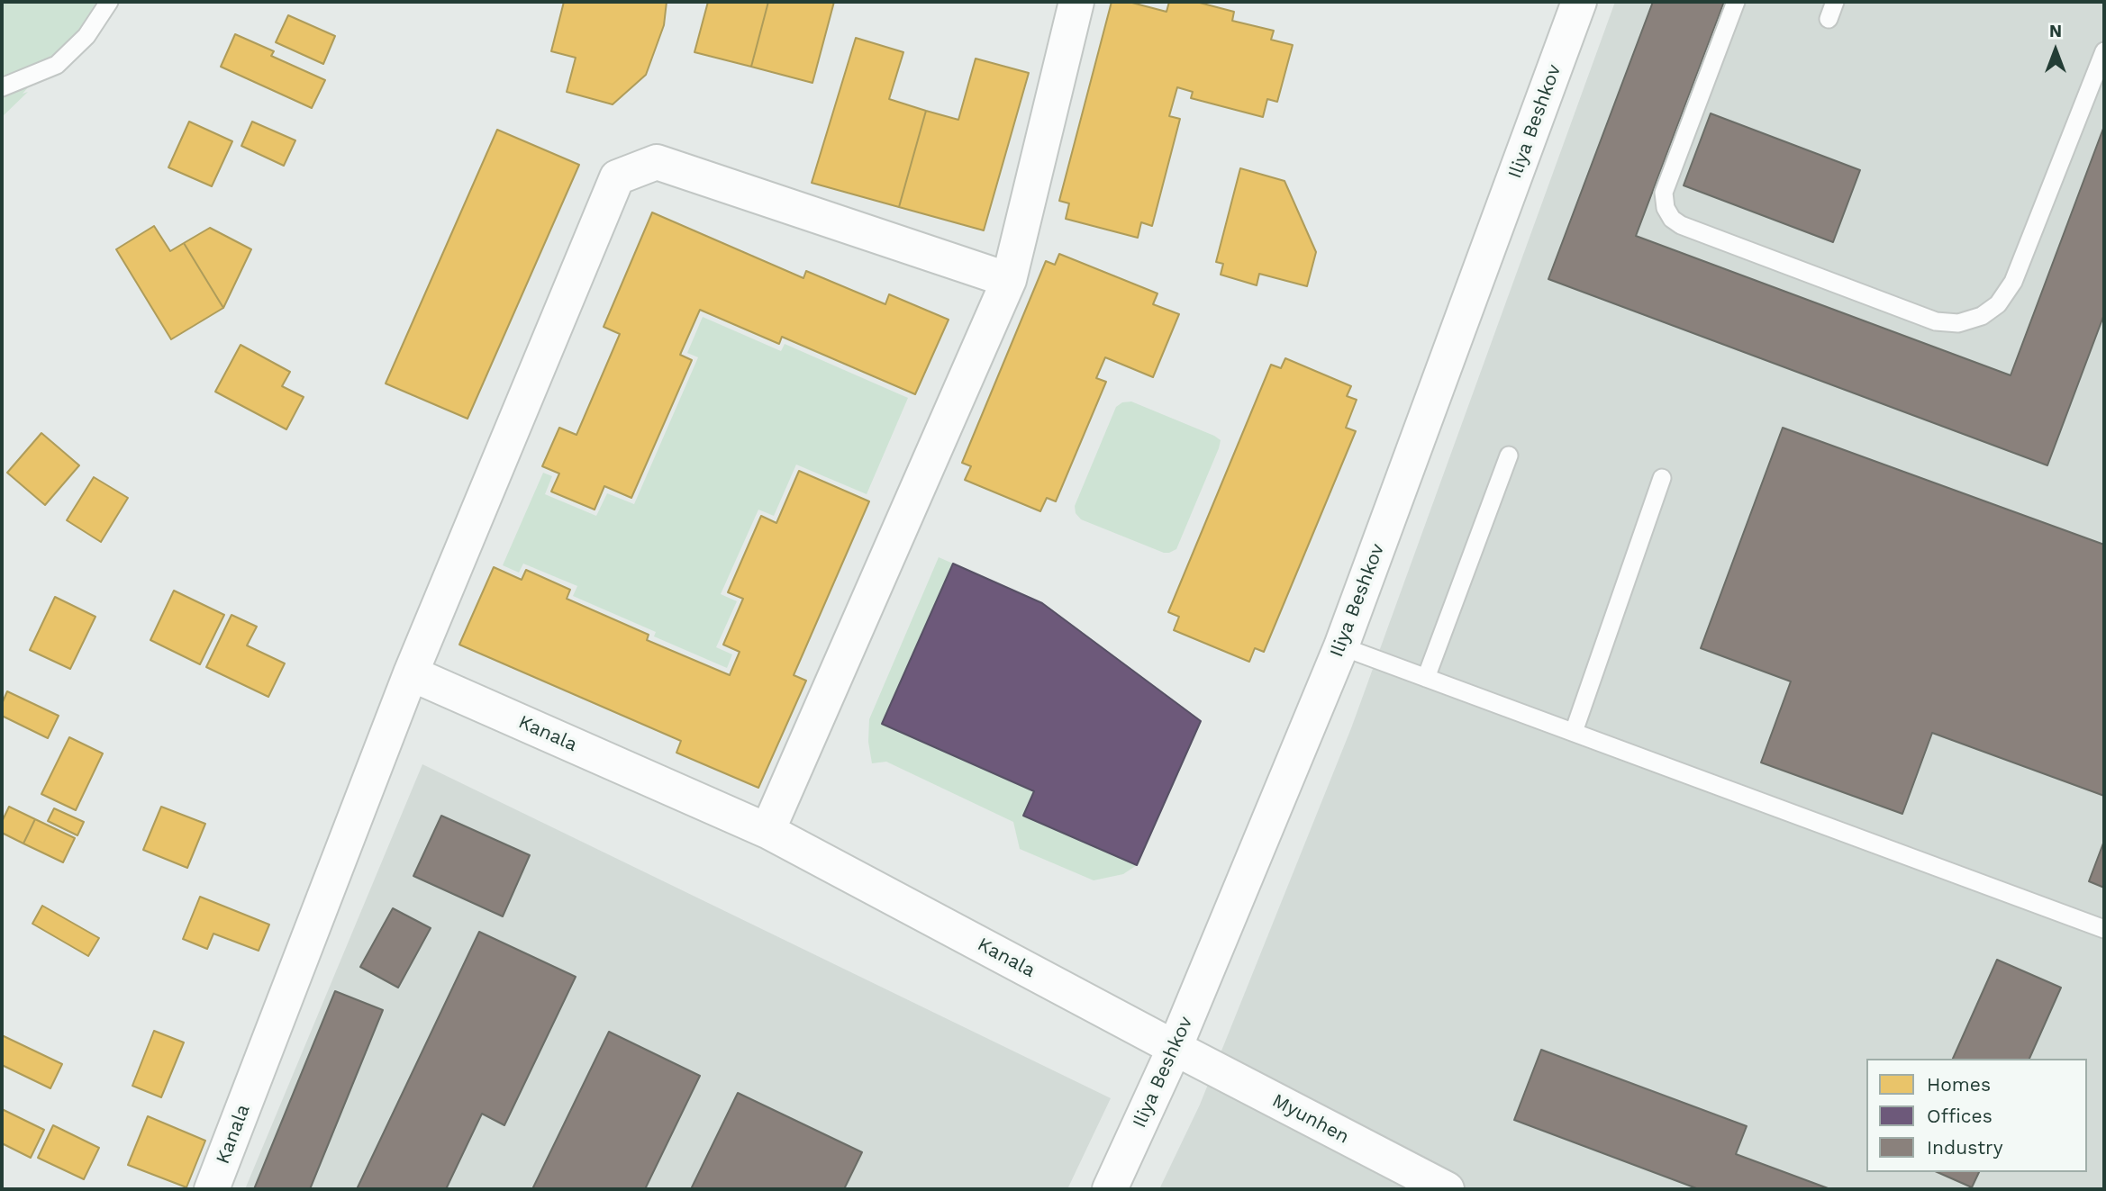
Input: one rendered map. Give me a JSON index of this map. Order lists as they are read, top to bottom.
{
  "streets": {
    "street": ["Iliya Beshkov", "Kanala", "Myunhen"]
  },
  "crossings": [
    ["Iliya Beshkov", "Kanala"],
    ["Iliya Beshkov", "Myunhen"],
    ["Kanala", "Myunhen"]
  ],
  "legend": ["Homes", "Offices", "Industry"],
  "north": "top"
}
